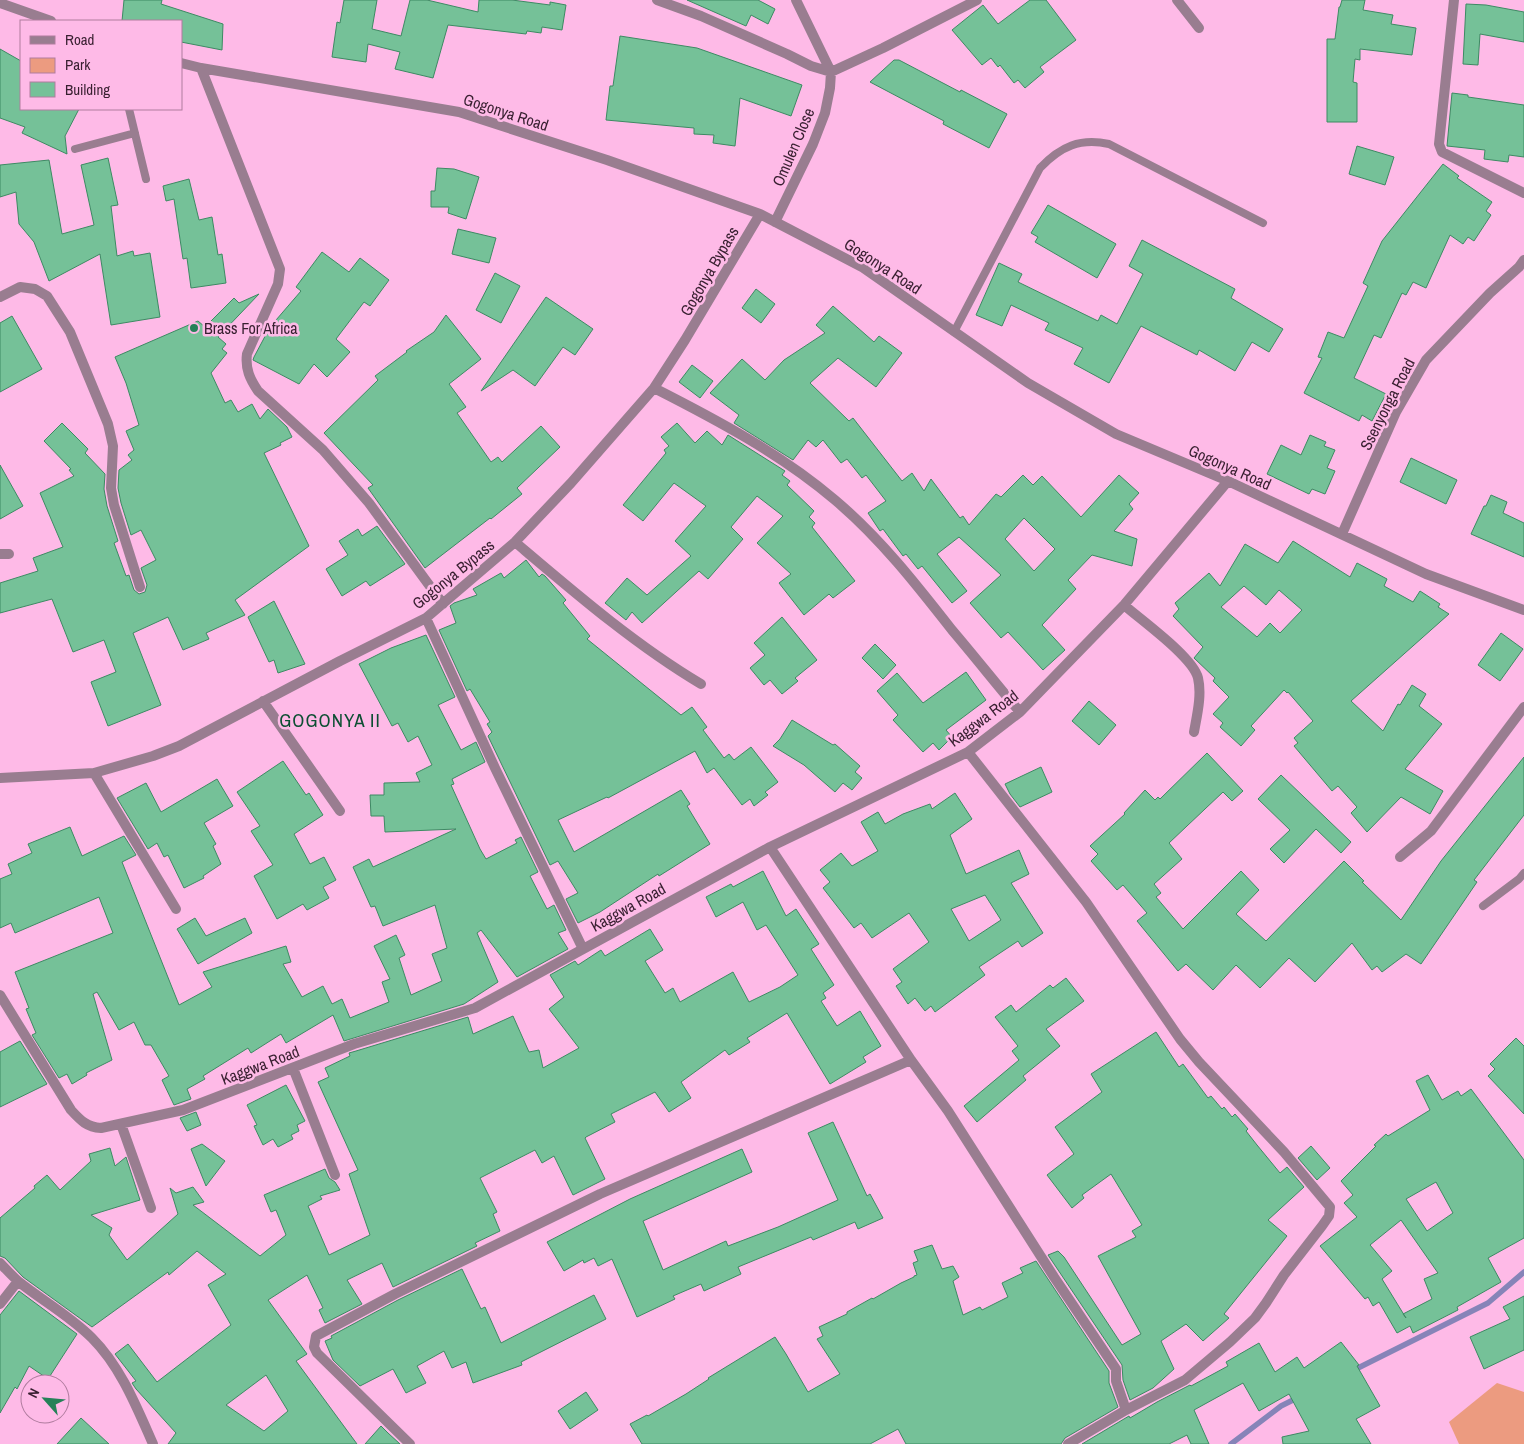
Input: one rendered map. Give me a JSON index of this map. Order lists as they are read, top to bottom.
{
  "streets": {
    "street": [
      "Gogonya Road",
      "Omulen Close",
      "Gogonya Bypass",
      "Ssenyonga Road",
      "Kaggwa Road"
    ]
  },
  "crossings": [
    ["Gogonya Road", "Omulen Close"],
    ["Gogonya Road", "Gogonya Bypass"],
    ["Gogonya Road", "Ssenyonga Road"],
    ["Gogonya Road", "Kaggwa Road"]
  ],
  "districts": ["GOGONYA II"],
  "places": ["Brass For Africa"],
  "legend": ["Road", "Park", "Building"],
  "north": "top left"
}
